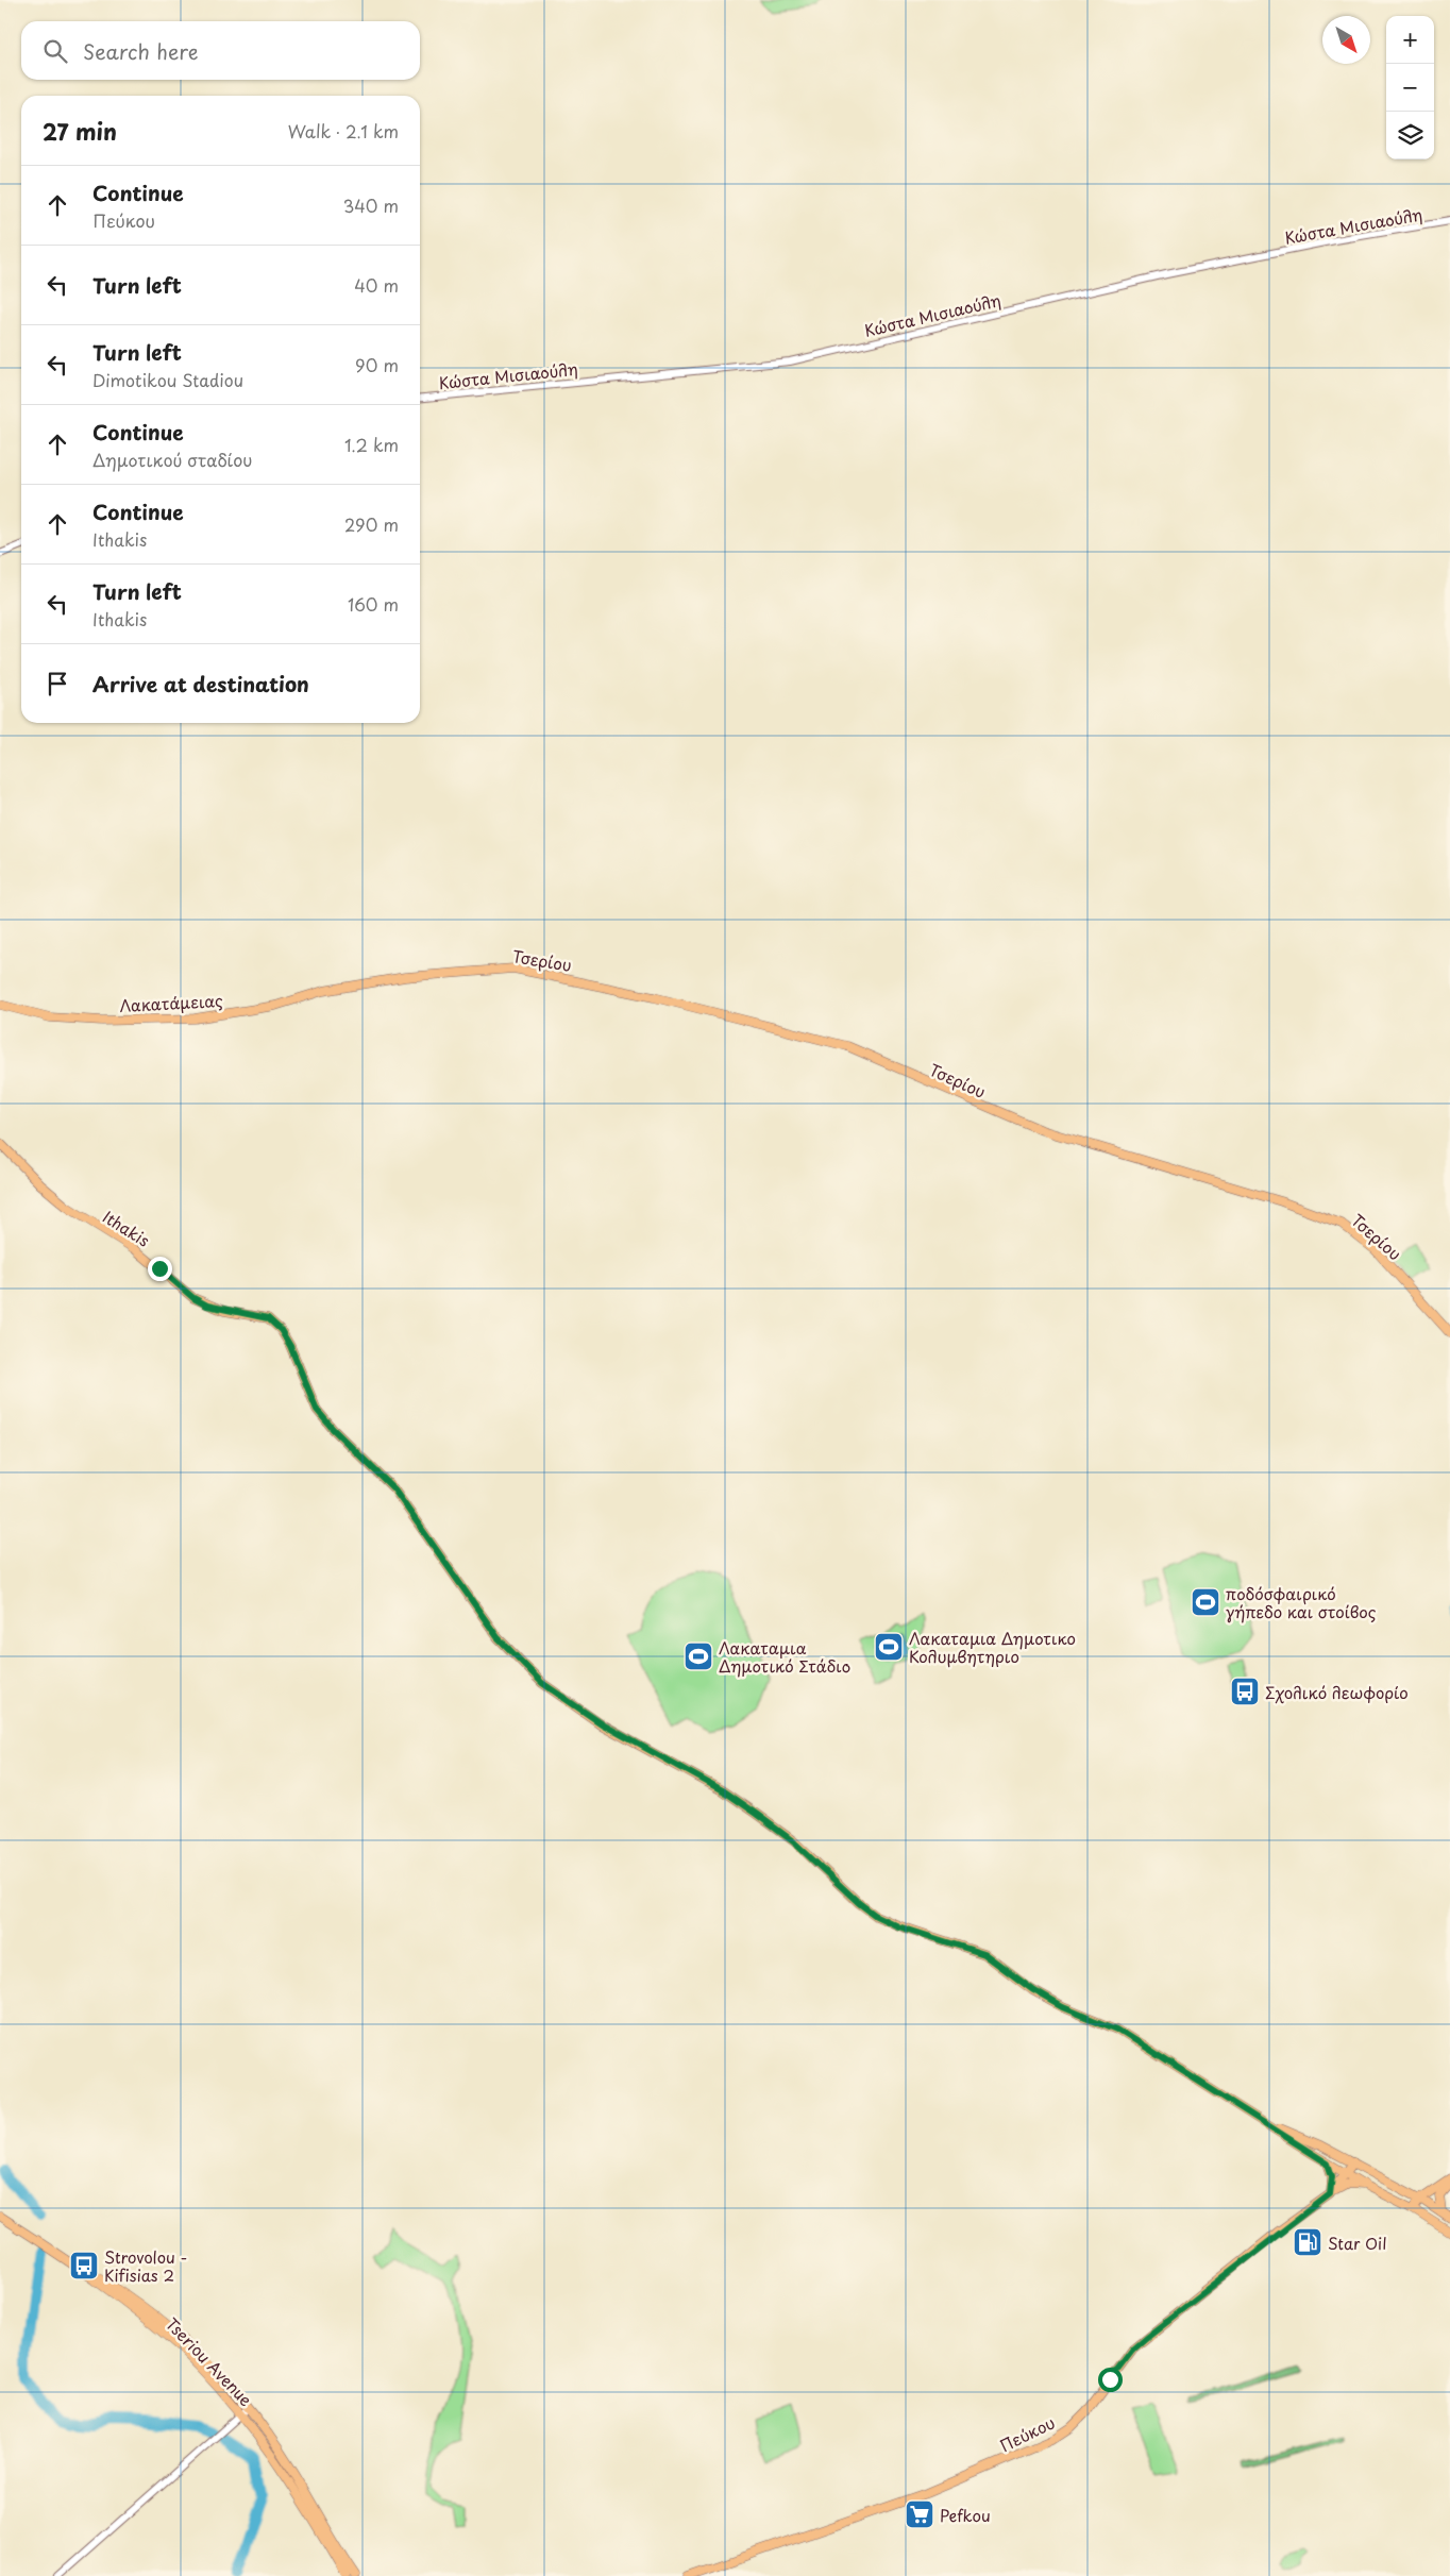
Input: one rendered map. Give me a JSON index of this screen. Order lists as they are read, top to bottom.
{
  "streets": {
    "main road": [
      "Τσερίου",
      "Λακατάμειας",
      "Ithakis",
      "Tseriou Avenue",
      "Πεύκου"
    ],
    "street": ["Κώστα Μισιαούλη"]
  },
  "crossings": [
    ["Τσερίου", "Λακατάμειας"]
  ],
  "places": {
    "sports": ["ποδόσφαιρικό γήπεδο και στοίβος", "Λακαταμια Δημοτικο Κολυμβητηριο", "Λακαταμια Δημοτικό Στάδιο"],
    "bus stop": ["Σχολικό λεωφορίο", "Strovolou - Kifisias 2"],
    "fuel station": ["Star Oil"],
    "supermarket": ["Pefkou"]
  },
  "north": "bottom right",
  "page": {
    "map_buttons": ["+", "−"],
    "search": "Search here",
    "heading": ["27 min", "Walk · 2.1 km"],
    "list": [
      ["Continue", "Πεύκου", "340 m"],
      ["Turn left", "40 m"],
      ["Turn left", "Dimotikou Stadiou", "90 m"],
      ["Continue", "Δημοτικού σταδίου", "1.2 km"],
      ["Continue", "Ithakis", "290 m"],
      ["Turn left", "Ithakis", "160 m"],
      "Arrive at destination"
    ]
  }
}
